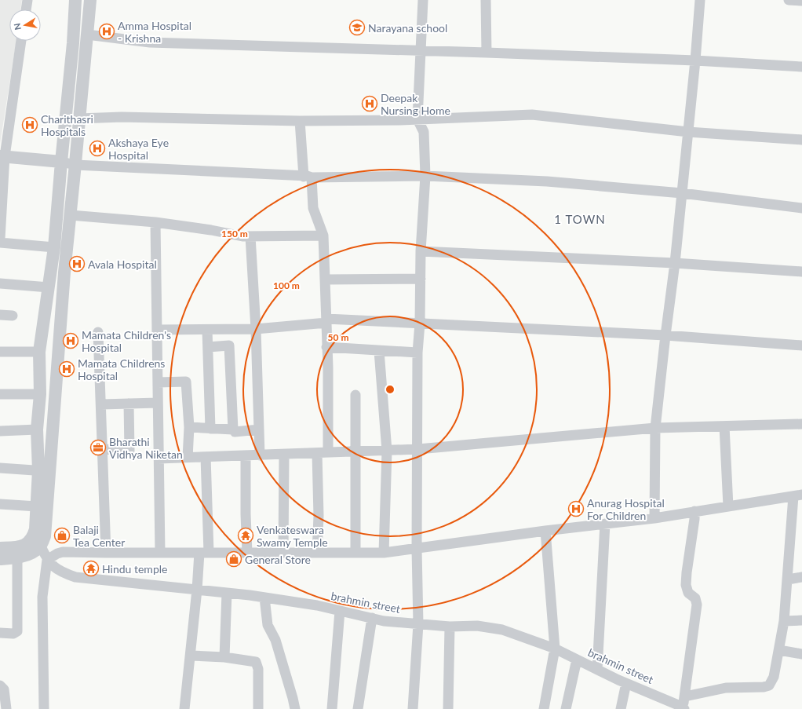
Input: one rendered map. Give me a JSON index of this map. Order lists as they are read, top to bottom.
{
  "streets": {
    "street": ["brahmin street"]
  },
  "districts": ["1 TOWN"],
  "places": {
    "school or university": ["Narayana school"],
    "hospital": [
      "Amma Hospital - Krishna",
      "Deepak Nursing Home",
      "Charithasri Hospitals",
      "Akshaya Eye Hospital",
      "Avala Hospital",
      "Mamata Children's Hospital",
      "Mamata Childrens Hospital",
      "Anurag Hospital For Children"
    ],
    "office": ["Bharathi Vidhya Niketan"],
    "shop": ["Balaji Tea Center", "General Store"],
    "temple": ["Venkateswara Swamy Temple", "Hindu temple"]
  },
  "north": "left",
  "rings": ["150 m", "100 m", "50 m"]
}
